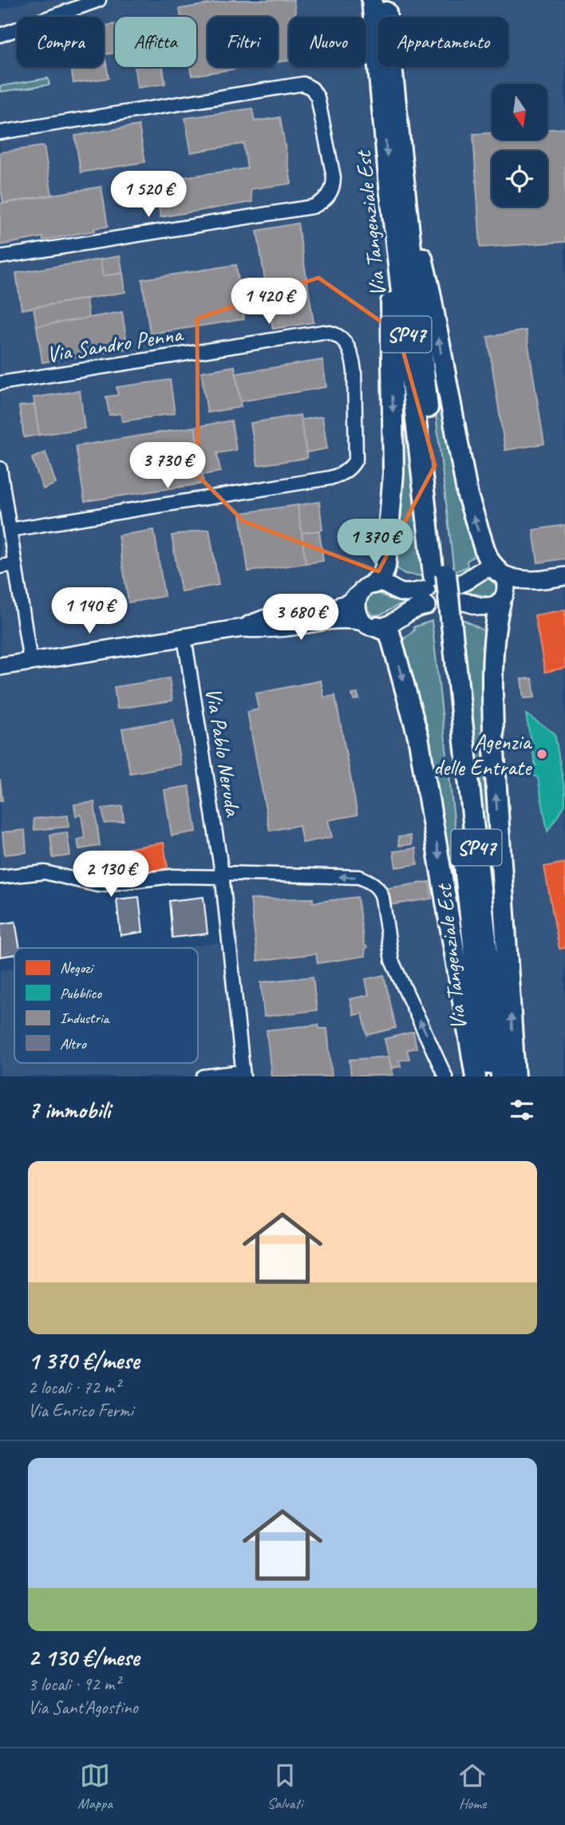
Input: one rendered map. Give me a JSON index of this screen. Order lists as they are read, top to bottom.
{
  "streets": {
    "main road": ["Via Tangenziale Est", "SP47"],
    "street": ["Via Sandro Penna", "Via Pablo Neruda"]
  },
  "places": ["Agenzia delle Entrate"],
  "legend": [
    "Negozi",
    "Pubblico",
    "Industria",
    "Altro"
  ],
  "north": "bottom",
  "page": {
    "chip": [
      "Compra",
      "Affitta",
      "Filtri",
      "Nuovo",
      "Appartamento"
    ],
    "price": [
      "1 520 €",
      "1 420 €",
      "3 730 €",
      "1 370 €",
      "1 140 €",
      "3 680 €",
      "2 130 €"
    ],
    "heading": "7 immobili",
    "list": [
      {
        "name": "1 370 €/mese",
        "note": "2 locali · 72 m² · Via Enrico Fermi"
      },
      {
        "name": "2 130 €/mese",
        "note": "3 locali · 92 m² · Via Sant'Agostino"
      }
    ],
    "tabs": ["Mappa", "Salvati", "Home"]
  }
}
